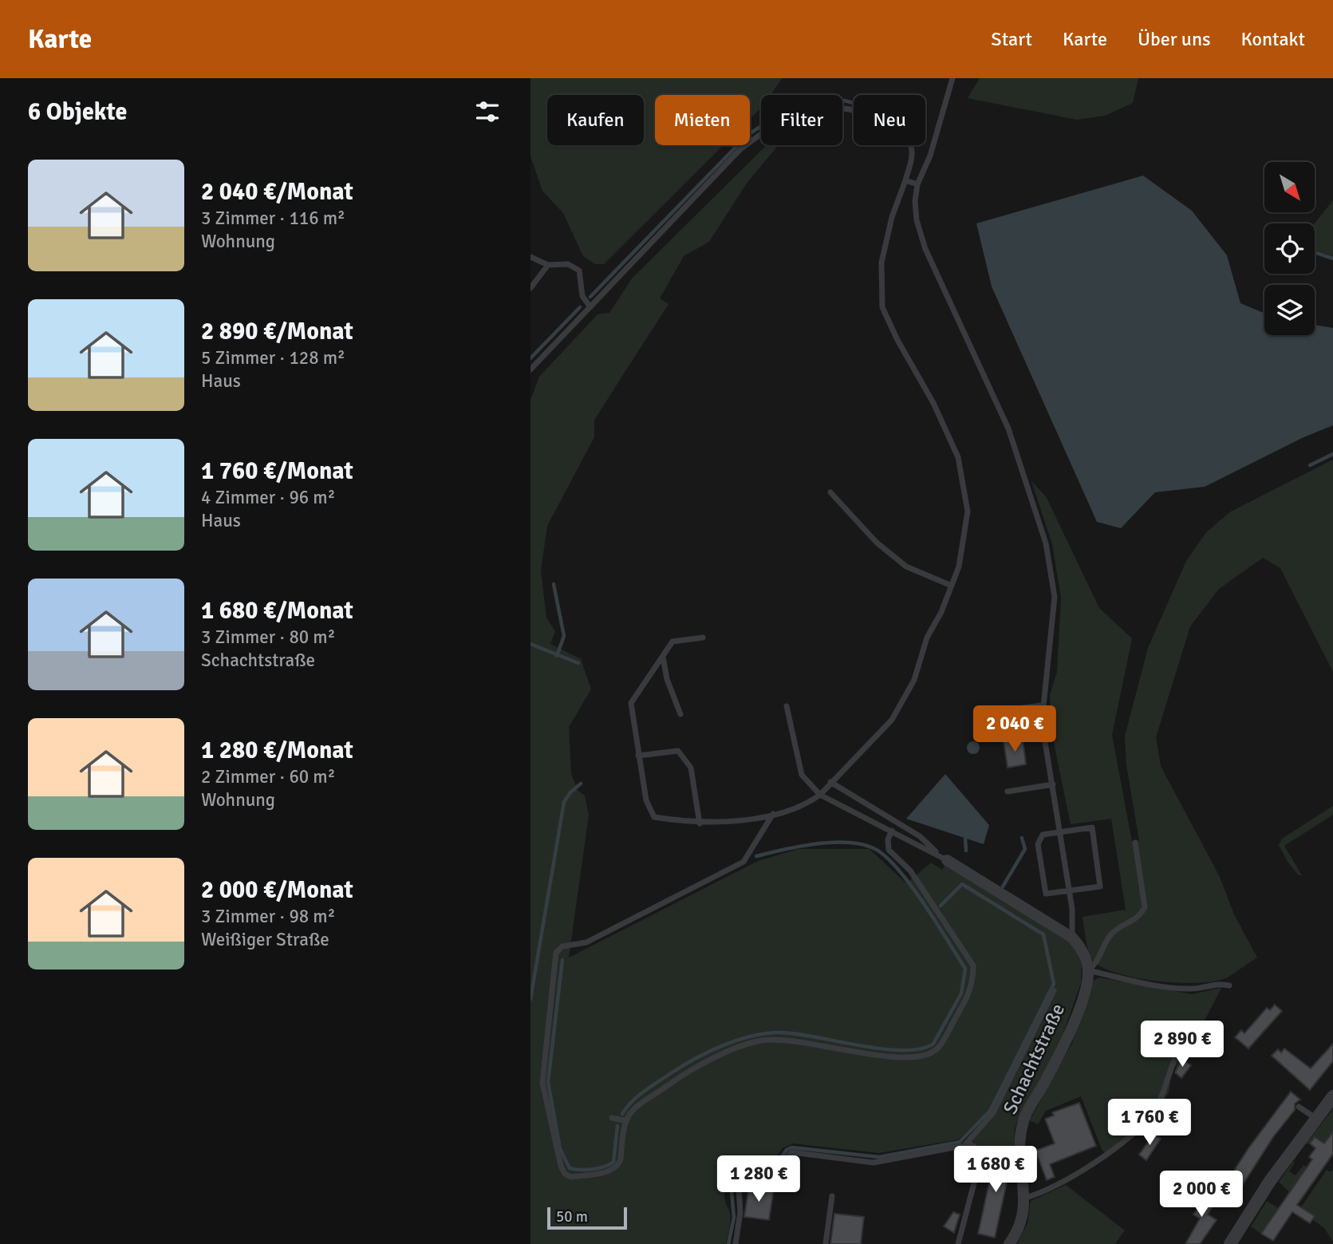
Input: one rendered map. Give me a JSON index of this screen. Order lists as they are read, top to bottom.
{
  "streets": {
    "street": ["Schachtstraße"]
  },
  "scale_bar": "50 m",
  "north": "bottom right",
  "page": {
    "header": "Karte",
    "nav": [
      "Start",
      "Karte",
      "Über uns",
      "Kontakt"
    ],
    "heading": "6 Objekte",
    "chip": [
      "Kaufen",
      "Mieten",
      "Filter",
      "Neu"
    ],
    "list": [
      {
        "name": "2 040 €/Monat",
        "note": "3 Zimmer · 116 m² · Wohnung"
      },
      {
        "name": "2 890 €/Monat",
        "note": "5 Zimmer · 128 m² · Haus"
      },
      {
        "name": "1 760 €/Monat",
        "note": "4 Zimmer · 96 m² · Haus"
      },
      {
        "name": "1 680 €/Monat",
        "note": "3 Zimmer · 80 m² · Schachtstraße"
      },
      {
        "name": "1 280 €/Monat",
        "note": "2 Zimmer · 60 m² · Wohnung"
      },
      {
        "name": "2 000 €/Monat",
        "note": "3 Zimmer · 98 m² · Weißiger Straße"
      }
    ],
    "price": [
      "2 040 €",
      "2 890 €",
      "1 760 €",
      "1 680 €",
      "1 280 €",
      "2 000 €"
    ],
    "scale": "50 m"
  }
}
